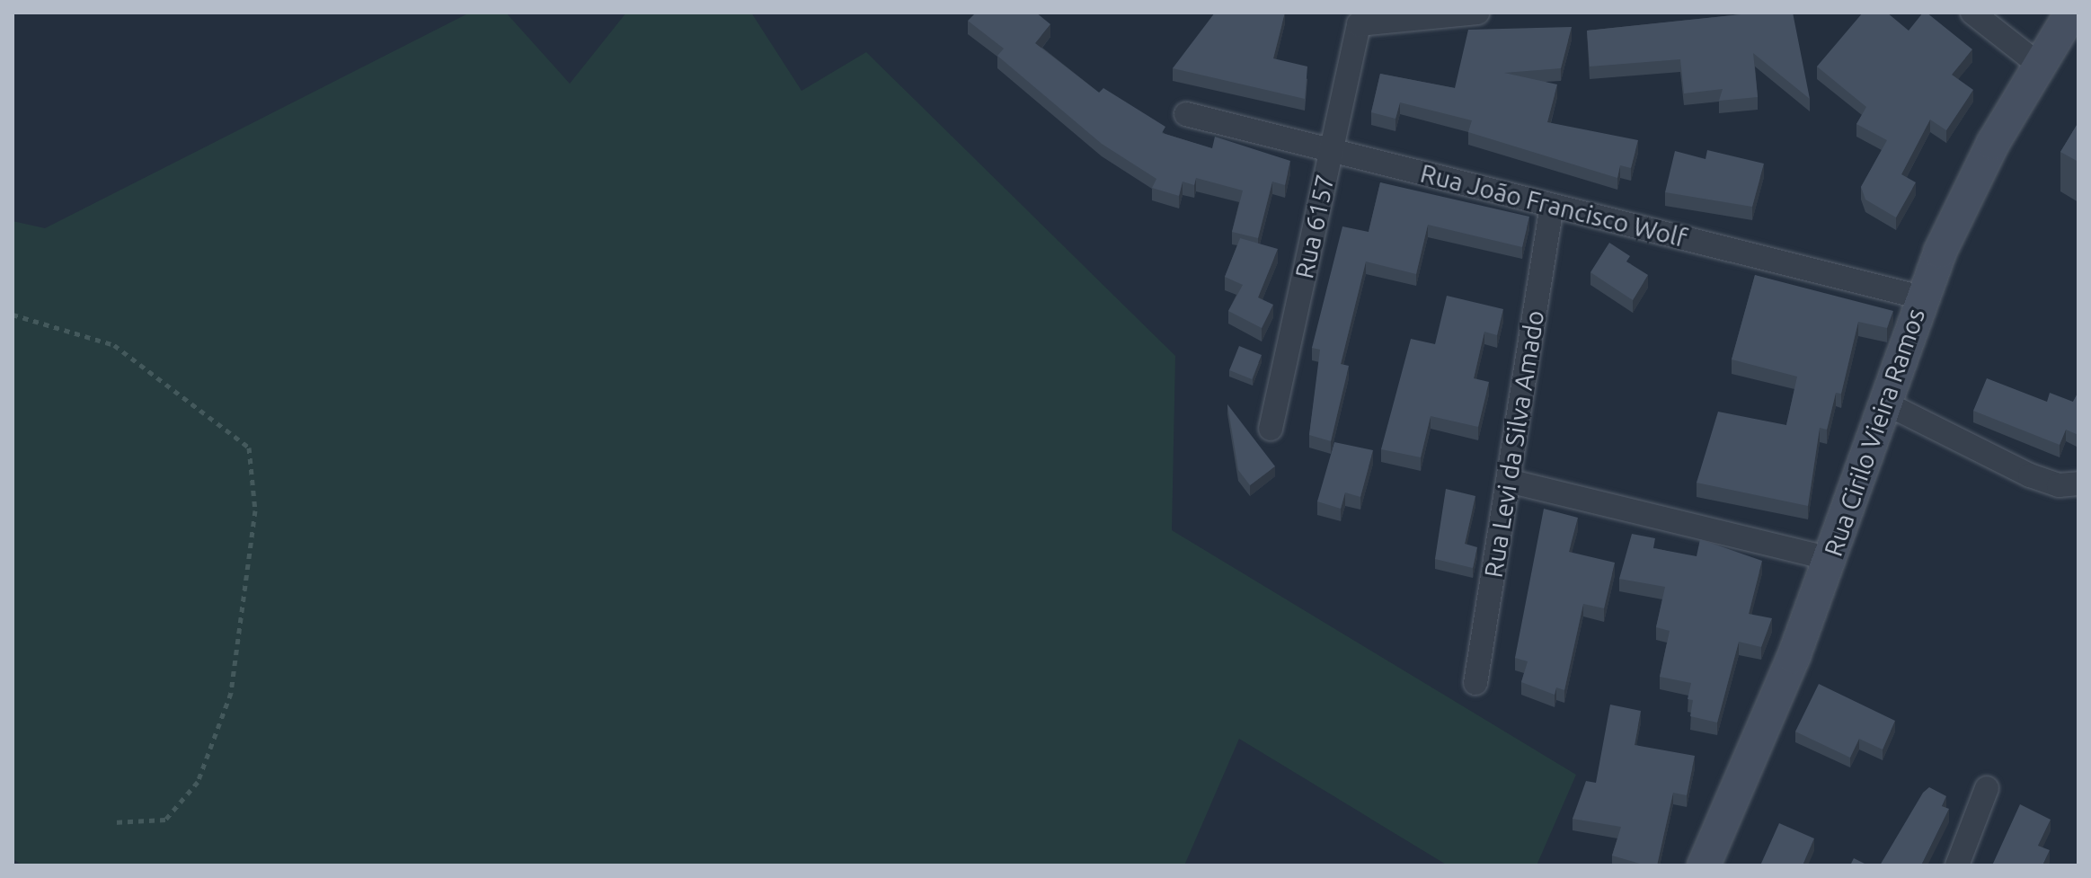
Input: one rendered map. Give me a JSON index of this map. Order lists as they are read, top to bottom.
{
  "streets": {
    "main road": ["Rua Cirilo Vieira Ramos"],
    "street": ["Rua João Francisco Wolf", "Rua 6157", "Rua Levi da Silva Amado"]
  },
  "crossings": [
    ["Rua João Francisco Wolf", "Rua 6157"],
    ["Rua João Francisco Wolf", "Rua Cirilo Vieira Ramos"],
    ["Rua João Francisco Wolf", "Rua Levi da Silva Amado"]
  ]
}
